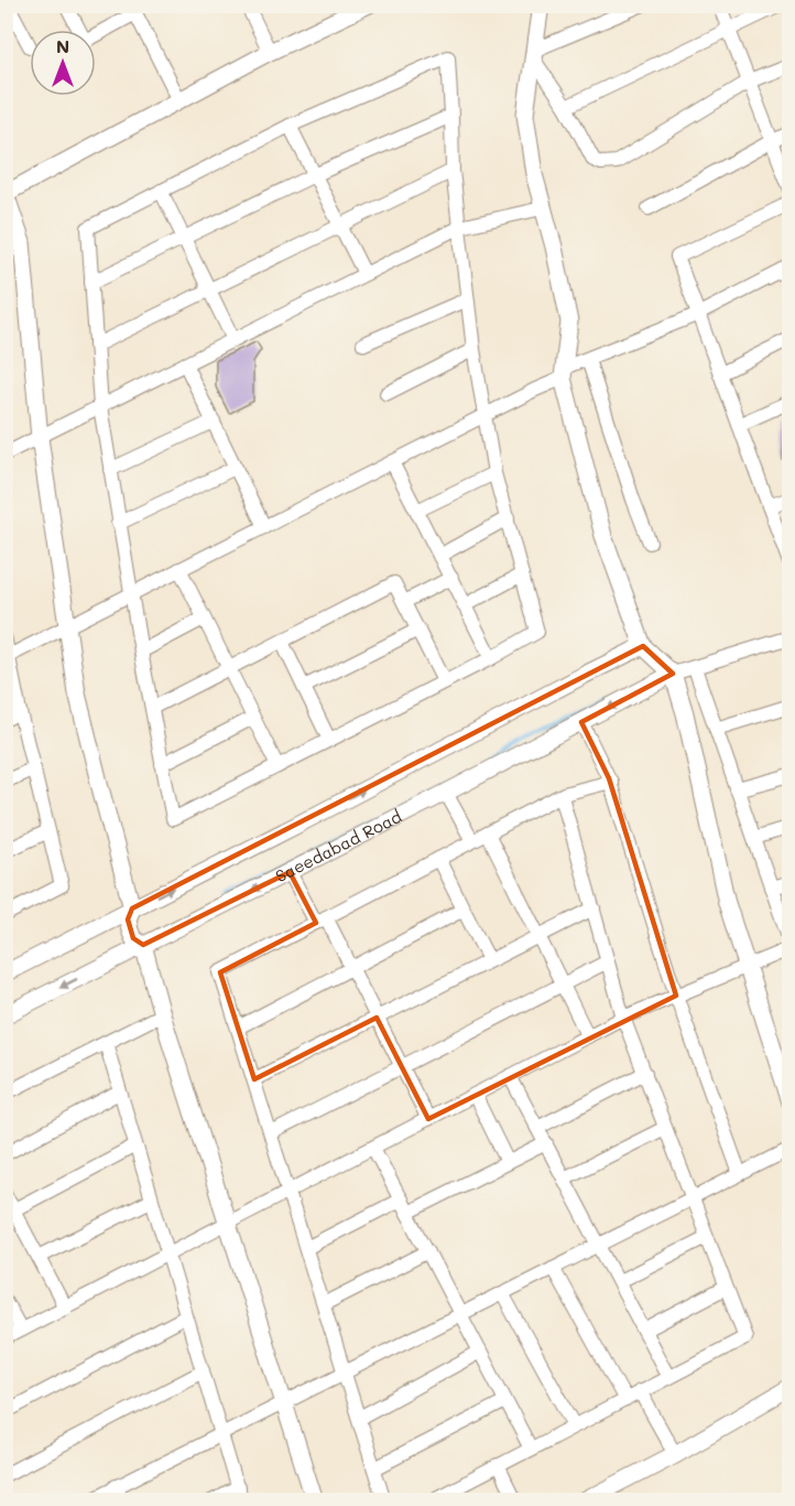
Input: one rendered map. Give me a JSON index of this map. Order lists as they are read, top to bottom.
{
  "streets": {
    "street": ["Saeedabad Road"]
  },
  "north": "top"
}
